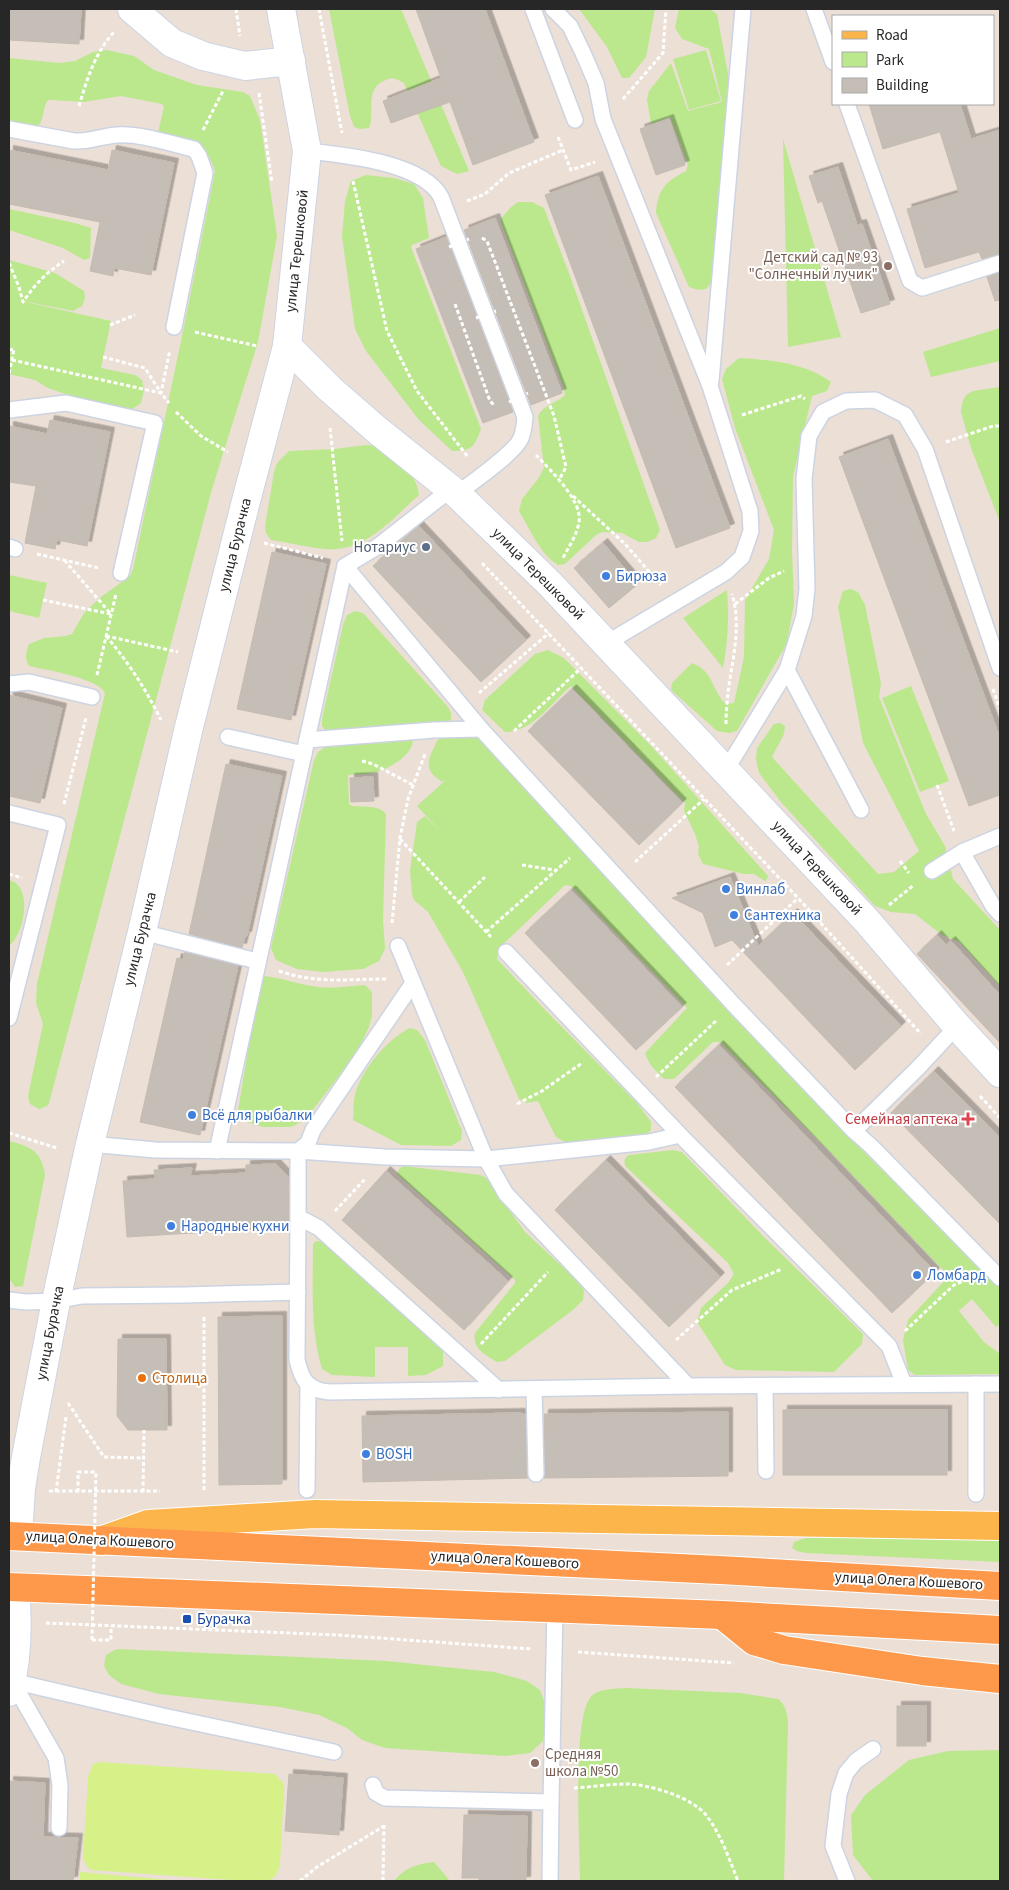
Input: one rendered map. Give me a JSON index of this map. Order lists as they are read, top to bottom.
{
  "streets": {
    "highway": ["улица Олега Кошевого"],
    "main road": ["улица Терешковой", "улица Бурачка"]
  },
  "crossings": [
    ["улица Терешковой", "улица Бурачка"],
    ["улица Бурачка", "улица Олега Кошевого"]
  ],
  "places": {
    "other": [
      "Детский сад № 93 \"Солнечный лучик\"",
      "Нотариус",
      "Бирюза",
      "Винлаб",
      "Сантехника",
      "Всё для рыбалки",
      "Народные кухни",
      "Ломбард",
      "Столица",
      "BOSH",
      "Средняя школа №50"
    ],
    "health": ["Семейная аптека"],
    "transit": ["Бурачка"]
  },
  "legend": ["Road", "Park", "Building"]
}
